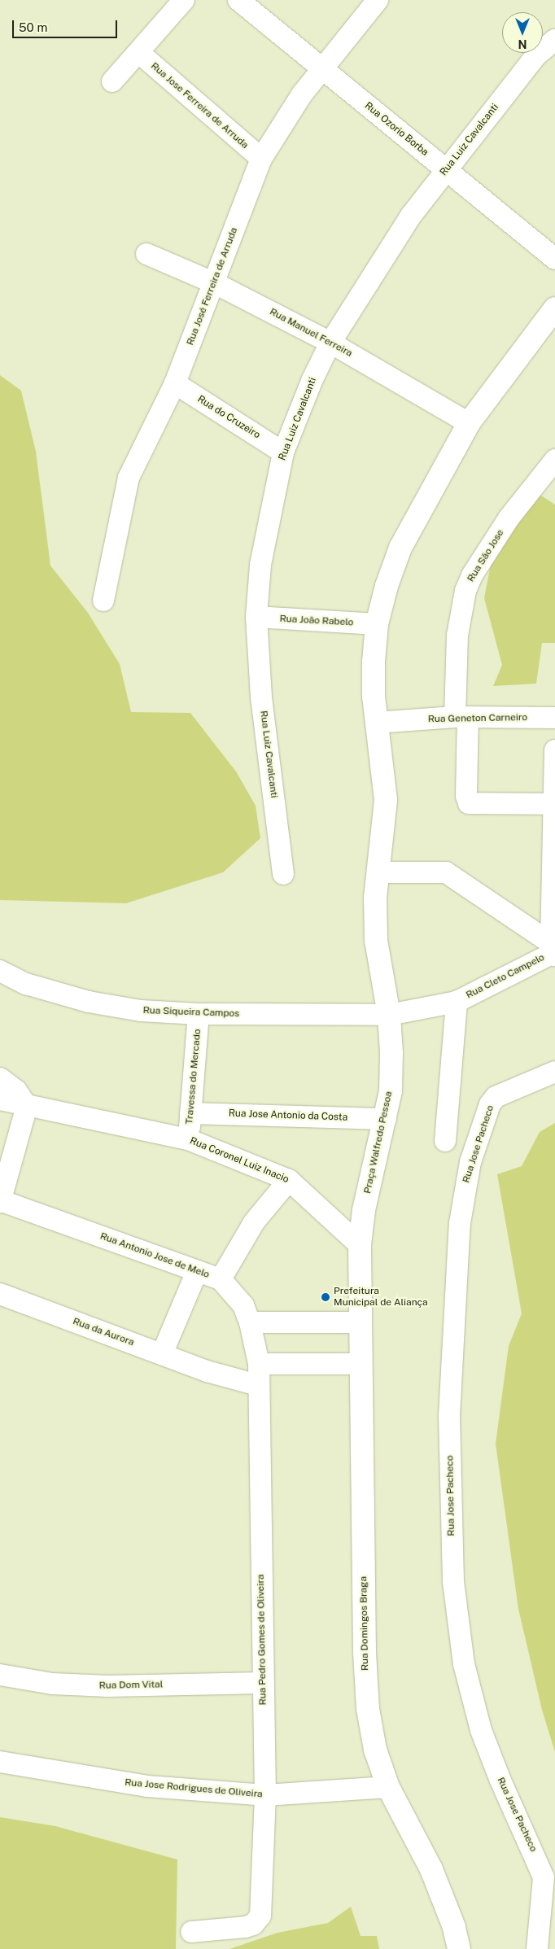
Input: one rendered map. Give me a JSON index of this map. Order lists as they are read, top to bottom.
{
  "streets": {
    "main road": ["Praça Walfredo Pessoa", "Rua Domingos Braga"],
    "street": [
      "Rua Jose Ferreira de Arruda",
      "Rua Ozorio Borba",
      "Rua Luiz Cavalcanti",
      "Rua José Ferreira de Arruda",
      "Rua Manuel Ferreira",
      "Rua do Cruzeiro",
      "Rua São Jose",
      "Rua João Rabelo",
      "Rua Geneton Carneiro",
      "Rua Cleto Campelo",
      "Rua Siqueira Campos",
      "Travessa do Mercado",
      "Rua Jose Antonio da Costa",
      "Rua Jose Pacheco",
      "Rua Coronel Luiz Inacio",
      "Rua Antonio Jose de Melo",
      "Rua da Aurora",
      "Rua Pedro Gomes de Oliveira",
      "Rua Dom Vital",
      "Rua Jose Rodrigues de Oliveira"
    ]
  },
  "crossings": [
    ["Rua Jose Ferreira de Arruda", "Rua José Ferreira de Arruda"],
    ["Rua Ozorio Borba", "Rua Luiz Cavalcanti"],
    ["Rua Ozorio Borba", "Rua José Ferreira de Arruda"],
    ["Rua Luiz Cavalcanti", "Rua Manuel Ferreira"],
    ["Rua Luiz Cavalcanti", "Rua do Cruzeiro"],
    ["Rua Luiz Cavalcanti", "Rua João Rabelo"],
    ["Rua José Ferreira de Arruda", "Rua Manuel Ferreira"],
    ["Rua José Ferreira de Arruda", "Rua do Cruzeiro"],
    ["Rua Manuel Ferreira", "Praça Walfredo Pessoa"],
    ["Rua São Jose", "Rua Geneton Carneiro"],
    ["Rua João Rabelo", "Praça Walfredo Pessoa"],
    ["Rua Geneton Carneiro", "Praça Walfredo Pessoa"],
    ["Rua Cleto Campelo", "Rua Siqueira Campos"],
    ["Rua Cleto Campelo", "Praça Walfredo Pessoa"],
    ["Rua Siqueira Campos", "Travessa do Mercado"],
    ["Rua Siqueira Campos", "Praça Walfredo Pessoa"],
    ["Travessa do Mercado", "Rua Jose Antonio da Costa"],
    ["Travessa do Mercado", "Rua Coronel Luiz Inacio"],
    ["Rua Jose Antonio da Costa", "Praça Walfredo Pessoa"],
    ["Praça Walfredo Pessoa", "Rua Coronel Luiz Inacio"],
    ["Praça Walfredo Pessoa", "Rua Domingos Braga"],
    ["Rua Antonio Jose de Melo", "Rua Pedro Gomes de Oliveira"],
    ["Rua da Aurora", "Rua Pedro Gomes de Oliveira"],
    ["Rua Domingos Braga", "Rua Jose Rodrigues de Oliveira"],
    ["Rua Pedro Gomes de Oliveira", "Rua Dom Vital"],
    ["Rua Pedro Gomes de Oliveira", "Rua Jose Rodrigues de Oliveira"]
  ],
  "places": ["Prefeitura Municipal de Aliança"],
  "scale_bar": "50 m",
  "north": "bottom"
}
